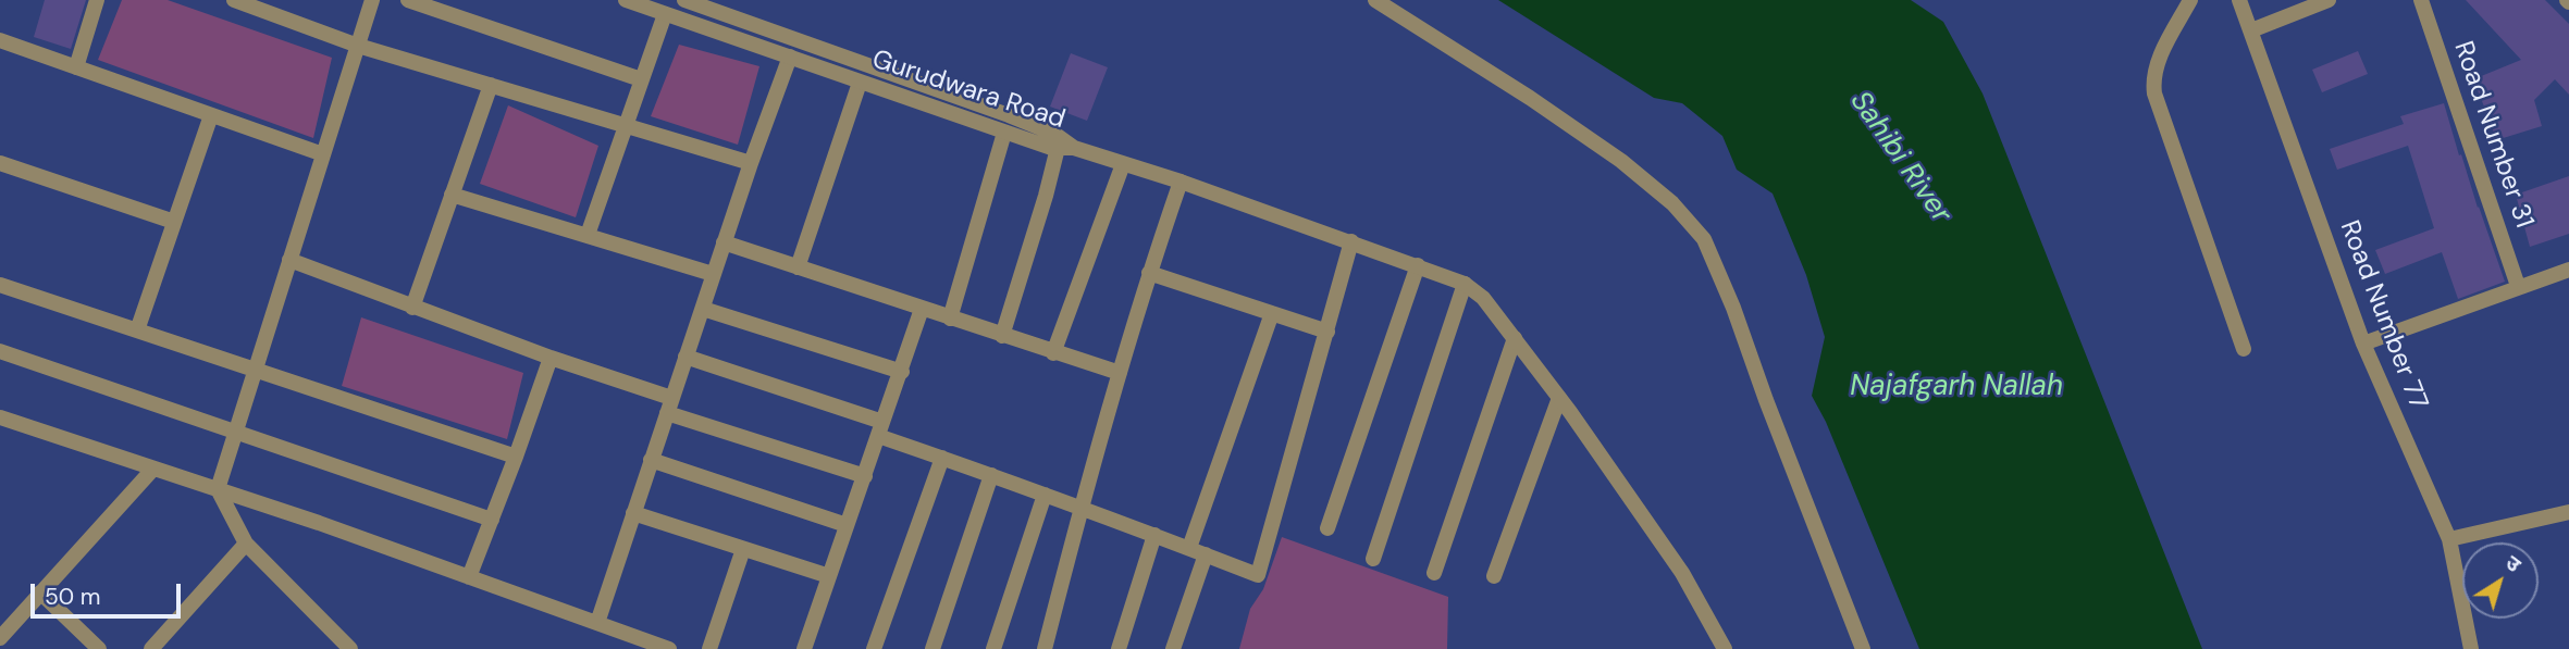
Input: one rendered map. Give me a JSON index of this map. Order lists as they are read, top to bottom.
{
  "streets": {
    "street": ["Gurudwara Road", "Road Number 31", "Road Number 77"]
  },
  "water": ["Sahibi River", "Najafgarh Nallah"],
  "scale_bar": "50 m",
  "north": "top right"
}
